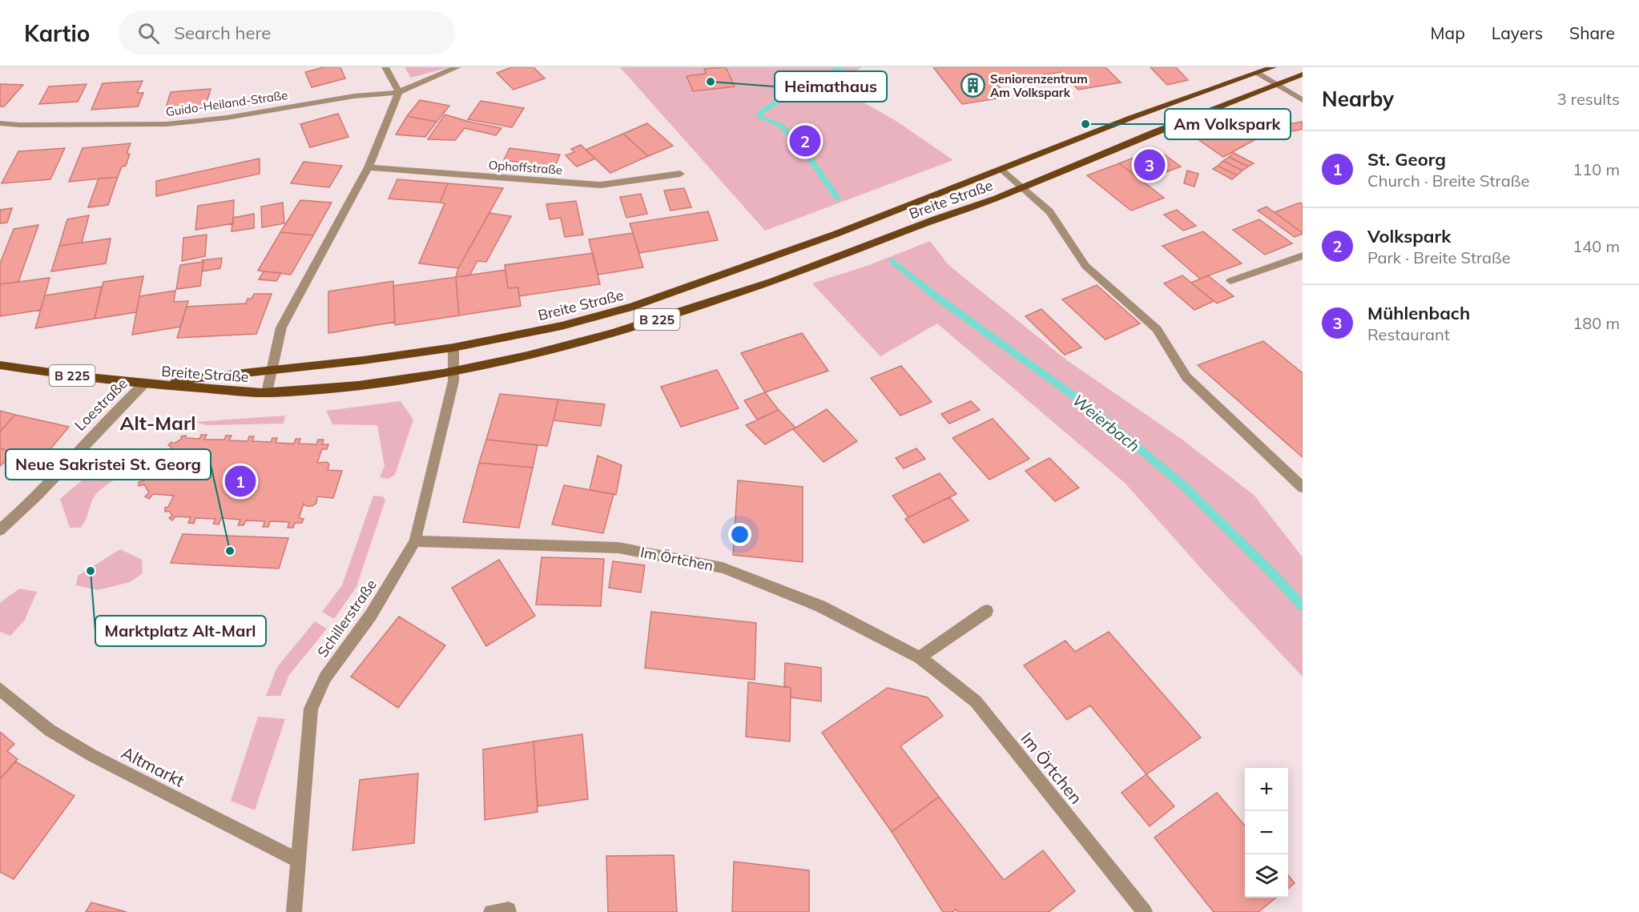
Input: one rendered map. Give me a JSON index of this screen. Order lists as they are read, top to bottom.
{
  "streets": {
    "main road": ["Breite Straße", "B 225"],
    "street": [
      "Guido-Heiland-Straße",
      "Ophoffstraße",
      "Loestraße",
      "Im Örtchen",
      "Schillerstraße",
      "Altmarkt"
    ]
  },
  "crossings": [
    ["Breite Straße", "B 225"],
    ["Breite Straße", "Loestraße"],
    ["Breite Straße", "Schillerstraße"],
    ["B 225", "Loestraße"],
    ["Im Örtchen", "Schillerstraße"],
    ["Schillerstraße", "Altmarkt"]
  ],
  "districts": ["Alt-Marl"],
  "water": ["Weierbach"],
  "places": {
    "other": [
      "Heimathaus",
      "Am Volkspark",
      "Neue Sakristei St. Georg",
      "Marktplatz Alt-Marl"
    ],
    "building": ["Seniorenzentrum Am Volkspark"]
  },
  "page": {
    "header": "Kartio",
    "search": "Search here",
    "nav": ["Map", "Layers", "Share"],
    "heading": ["Nearby", "3 results"],
    "pins": ["2", "3", "1"],
    "list": [
      {
        "mark": "1",
        "name": "St. Georg",
        "note": "Church · Breite Straße",
        "value": "110 m"
      },
      {
        "mark": "2",
        "name": "Volkspark",
        "note": "Park · Breite Straße",
        "value": "140 m"
      },
      {
        "mark": "3",
        "name": "Mühlenbach",
        "note": "Restaurant",
        "value": "180 m"
      }
    ],
    "map_buttons": ["+", "−"]
  }
}
